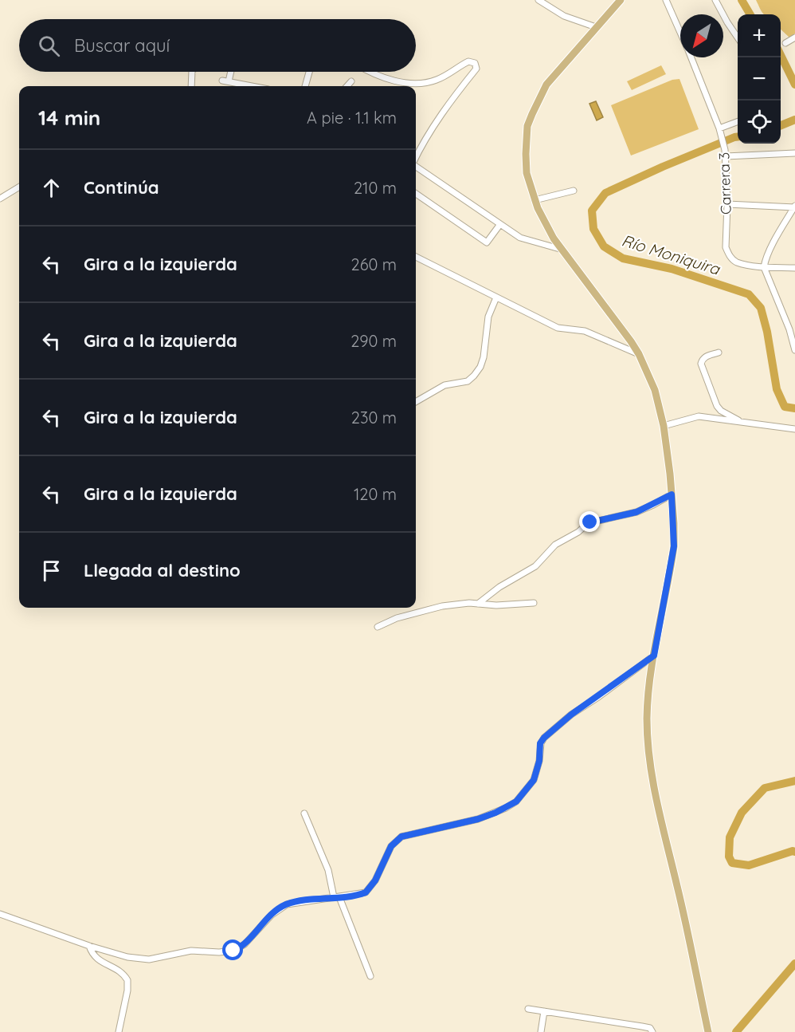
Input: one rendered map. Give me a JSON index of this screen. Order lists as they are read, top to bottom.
{
  "streets": {
    "street": ["Carrera 3"]
  },
  "water": ["Río Moniquira"],
  "north": "bottom left",
  "page": {
    "map_buttons": ["+", "−"],
    "search": "Buscar aquí",
    "heading": ["14 min", "A pie · 1.1 km"],
    "list": [
      ["Continúa", "210 m"],
      ["Gira a la izquierda", "260 m"],
      ["Gira a la izquierda", "290 m"],
      ["Gira a la izquierda", "230 m"],
      ["Gira a la izquierda", "120 m"],
      "Llegada al destino"
    ]
  }
}
